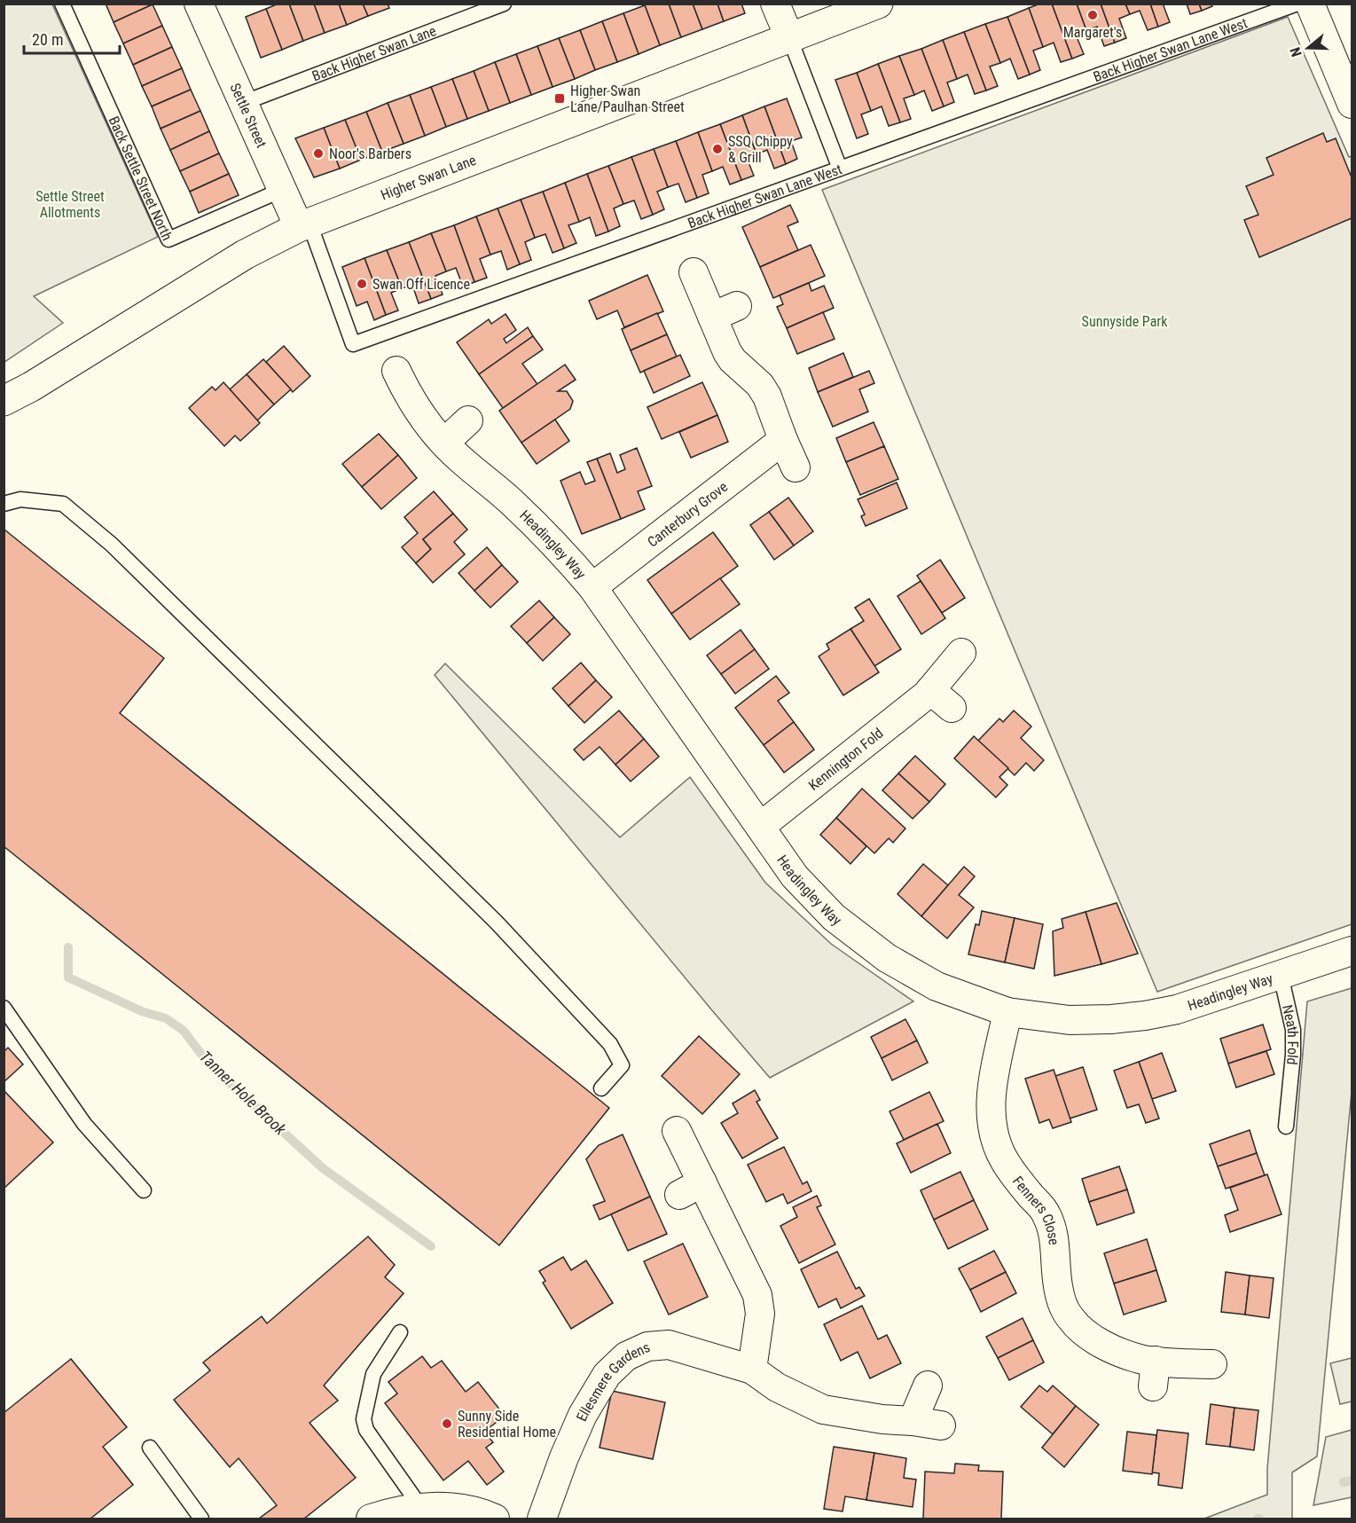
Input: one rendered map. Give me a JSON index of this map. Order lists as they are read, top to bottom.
{
  "streets": {
    "street": [
      "Settle Street",
      "Higher Swan Lane",
      "Canterbury Grove",
      "Headingley Way",
      "Kennington Fold",
      "Fenners Close",
      "Ellesmere Gardens"
    ],
    "lane": [
      "Back Higher Swan Lane West",
      "Back Higher Swan Lane",
      "Back Settle Street North",
      "Neath Fold"
    ]
  },
  "crossings": [
    ["Back Higher Swan Lane West", "Settle Street"],
    ["Back Higher Swan Lane West", "Higher Swan Lane"],
    ["Back Higher Swan Lane", "Settle Street"],
    ["Settle Street", "Back Settle Street North"],
    ["Settle Street", "Higher Swan Lane"],
    ["Canterbury Grove", "Headingley Way"],
    ["Headingley Way", "Kennington Fold"],
    ["Headingley Way", "Neath Fold"],
    ["Headingley Way", "Fenners Close"]
  ],
  "water": ["Tanner Hole Brook"],
  "parks": ["Settle Street Allotments", "Sunnyside Park"],
  "places": {
    "other": [
      "Margaret's",
      "SSQ Chippy & Grill",
      "Noor's Barbers",
      "Swan Off Licence",
      "Sunny Side Residential Home"
    ],
    "transit": ["Higher Swan Lane/Paulhan Street"]
  },
  "scale_bar": "20 m",
  "north": "left"
}
